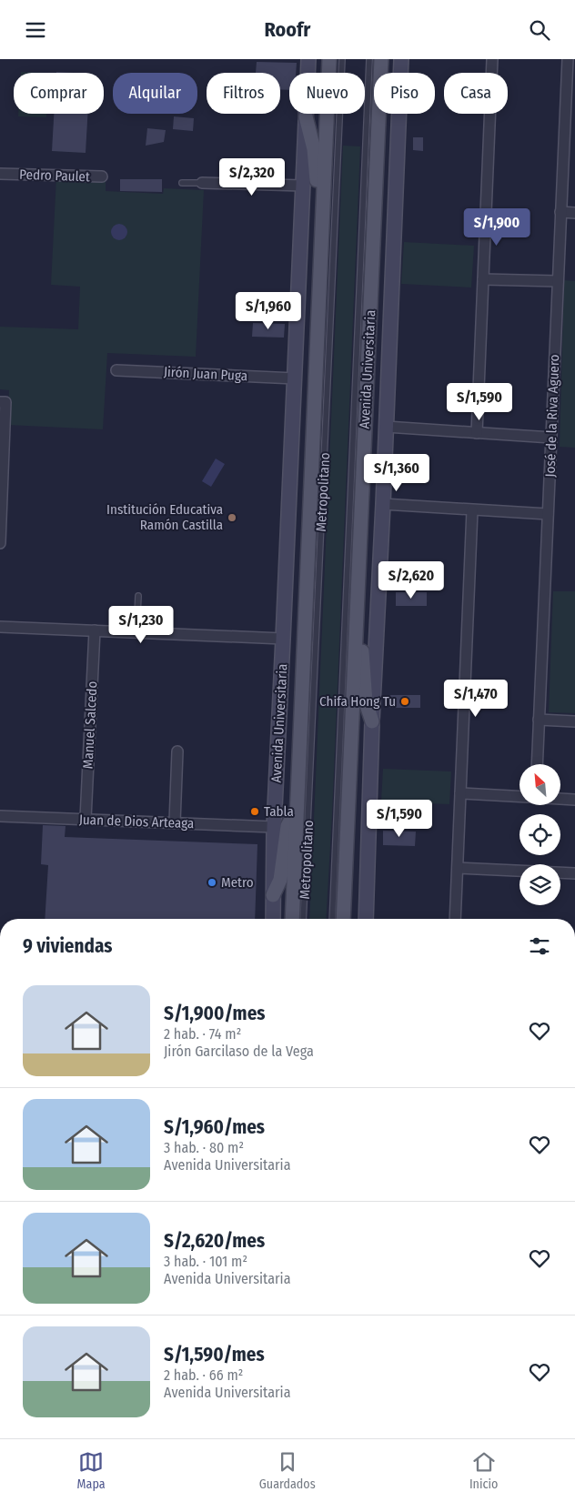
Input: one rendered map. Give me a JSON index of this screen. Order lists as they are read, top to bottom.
{
  "streets": {
    "main road": ["Avenida Universitaria"],
    "street": [
      "Pedro Paulet",
      "Jirón Juan Puga",
      "José de la Riva Aguero",
      "Manuel Salcedo",
      "Juan de Dios Arteaga"
    ],
    "lane": ["Metropolitano"]
  },
  "crossings": [
    ["Avenida Universitaria", "Jirón Juan Puga"],
    ["Avenida Universitaria", "Juan de Dios Arteaga"],
    ["Manuel Salcedo", "Juan de Dios Arteaga"]
  ],
  "places": [
    "Institución Educativa Ramón Castilla",
    "Chifa Hong Tu",
    "Tabla",
    "Metro"
  ],
  "north": "top left",
  "page": {
    "header": "Roofr",
    "chip": [
      "Comprar",
      "Alquilar",
      "Filtros",
      "Nuevo",
      "Piso",
      "Casa"
    ],
    "price": [
      "S/2,320",
      "S/1,900",
      "S/1,960",
      "S/1,590",
      "S/1,360",
      "S/2,620",
      "S/1,230",
      "S/1,470",
      "S/1,590"
    ],
    "heading": "9 viviendas",
    "list": [
      {
        "name": "S/1,900/mes",
        "note": "2 hab. · 74 m² · Jirón Garcilaso de la Vega"
      },
      {
        "name": "S/1,960/mes",
        "note": "3 hab. · 80 m² · Avenida Universitaria"
      },
      {
        "name": "S/2,620/mes",
        "note": "3 hab. · 101 m² · Avenida Universitaria"
      },
      {
        "name": "S/1,590/mes",
        "note": "2 hab. · 66 m² · Avenida Universitaria"
      }
    ],
    "tabs": ["Mapa", "Guardados", "Inicio"]
  }
}
